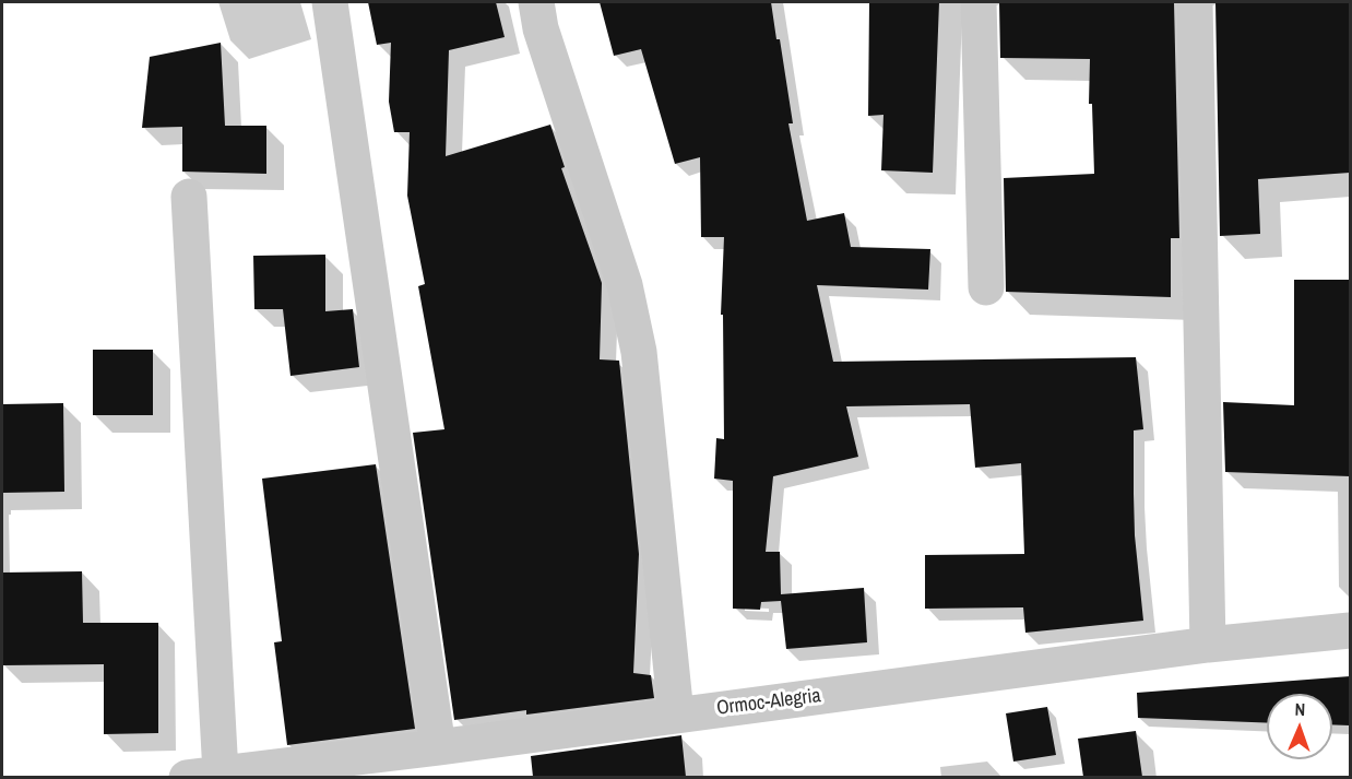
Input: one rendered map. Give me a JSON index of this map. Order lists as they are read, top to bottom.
{
  "streets": {
    "street": ["Ormoc-Alegria"]
  },
  "north": "top"
}
